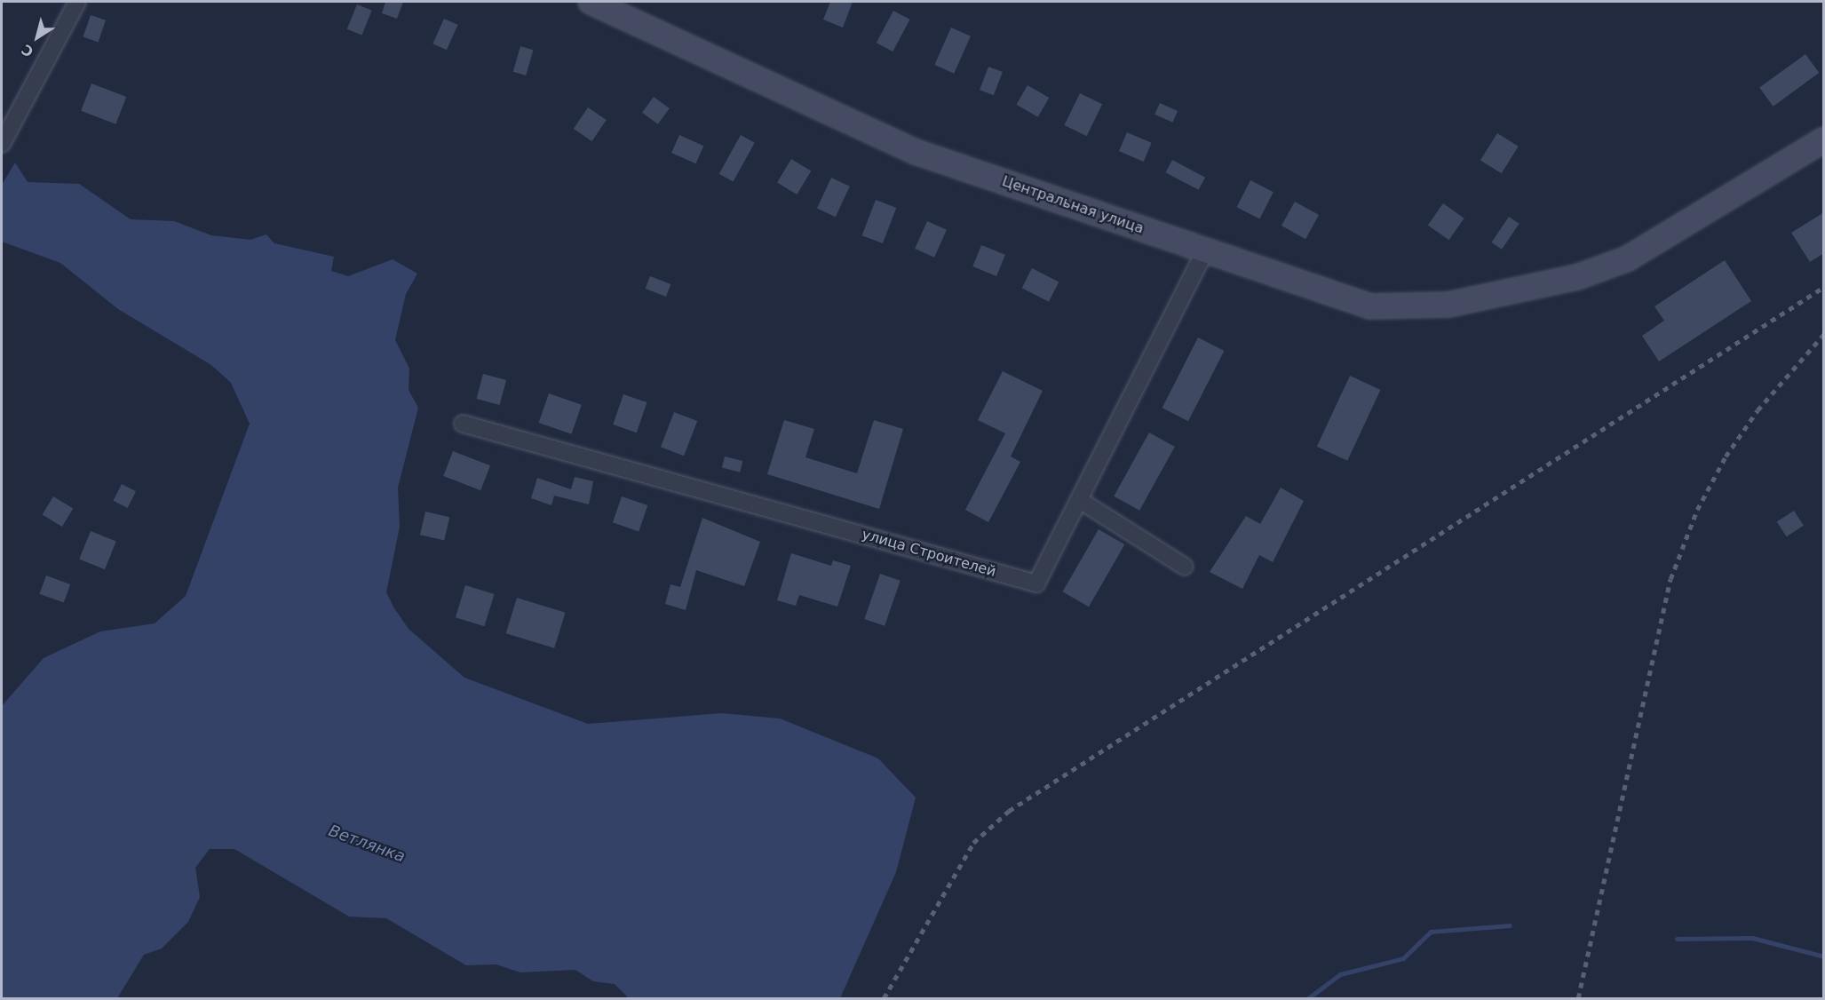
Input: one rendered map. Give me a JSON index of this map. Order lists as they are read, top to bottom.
{
  "streets": {
    "main road": ["Центральная улица"],
    "street": ["улица Строителей"]
  },
  "crossings": [
    ["Центральная улица", "улица Строителей"]
  ],
  "water": ["Ветлянка"],
  "north": "bottom left"
}
